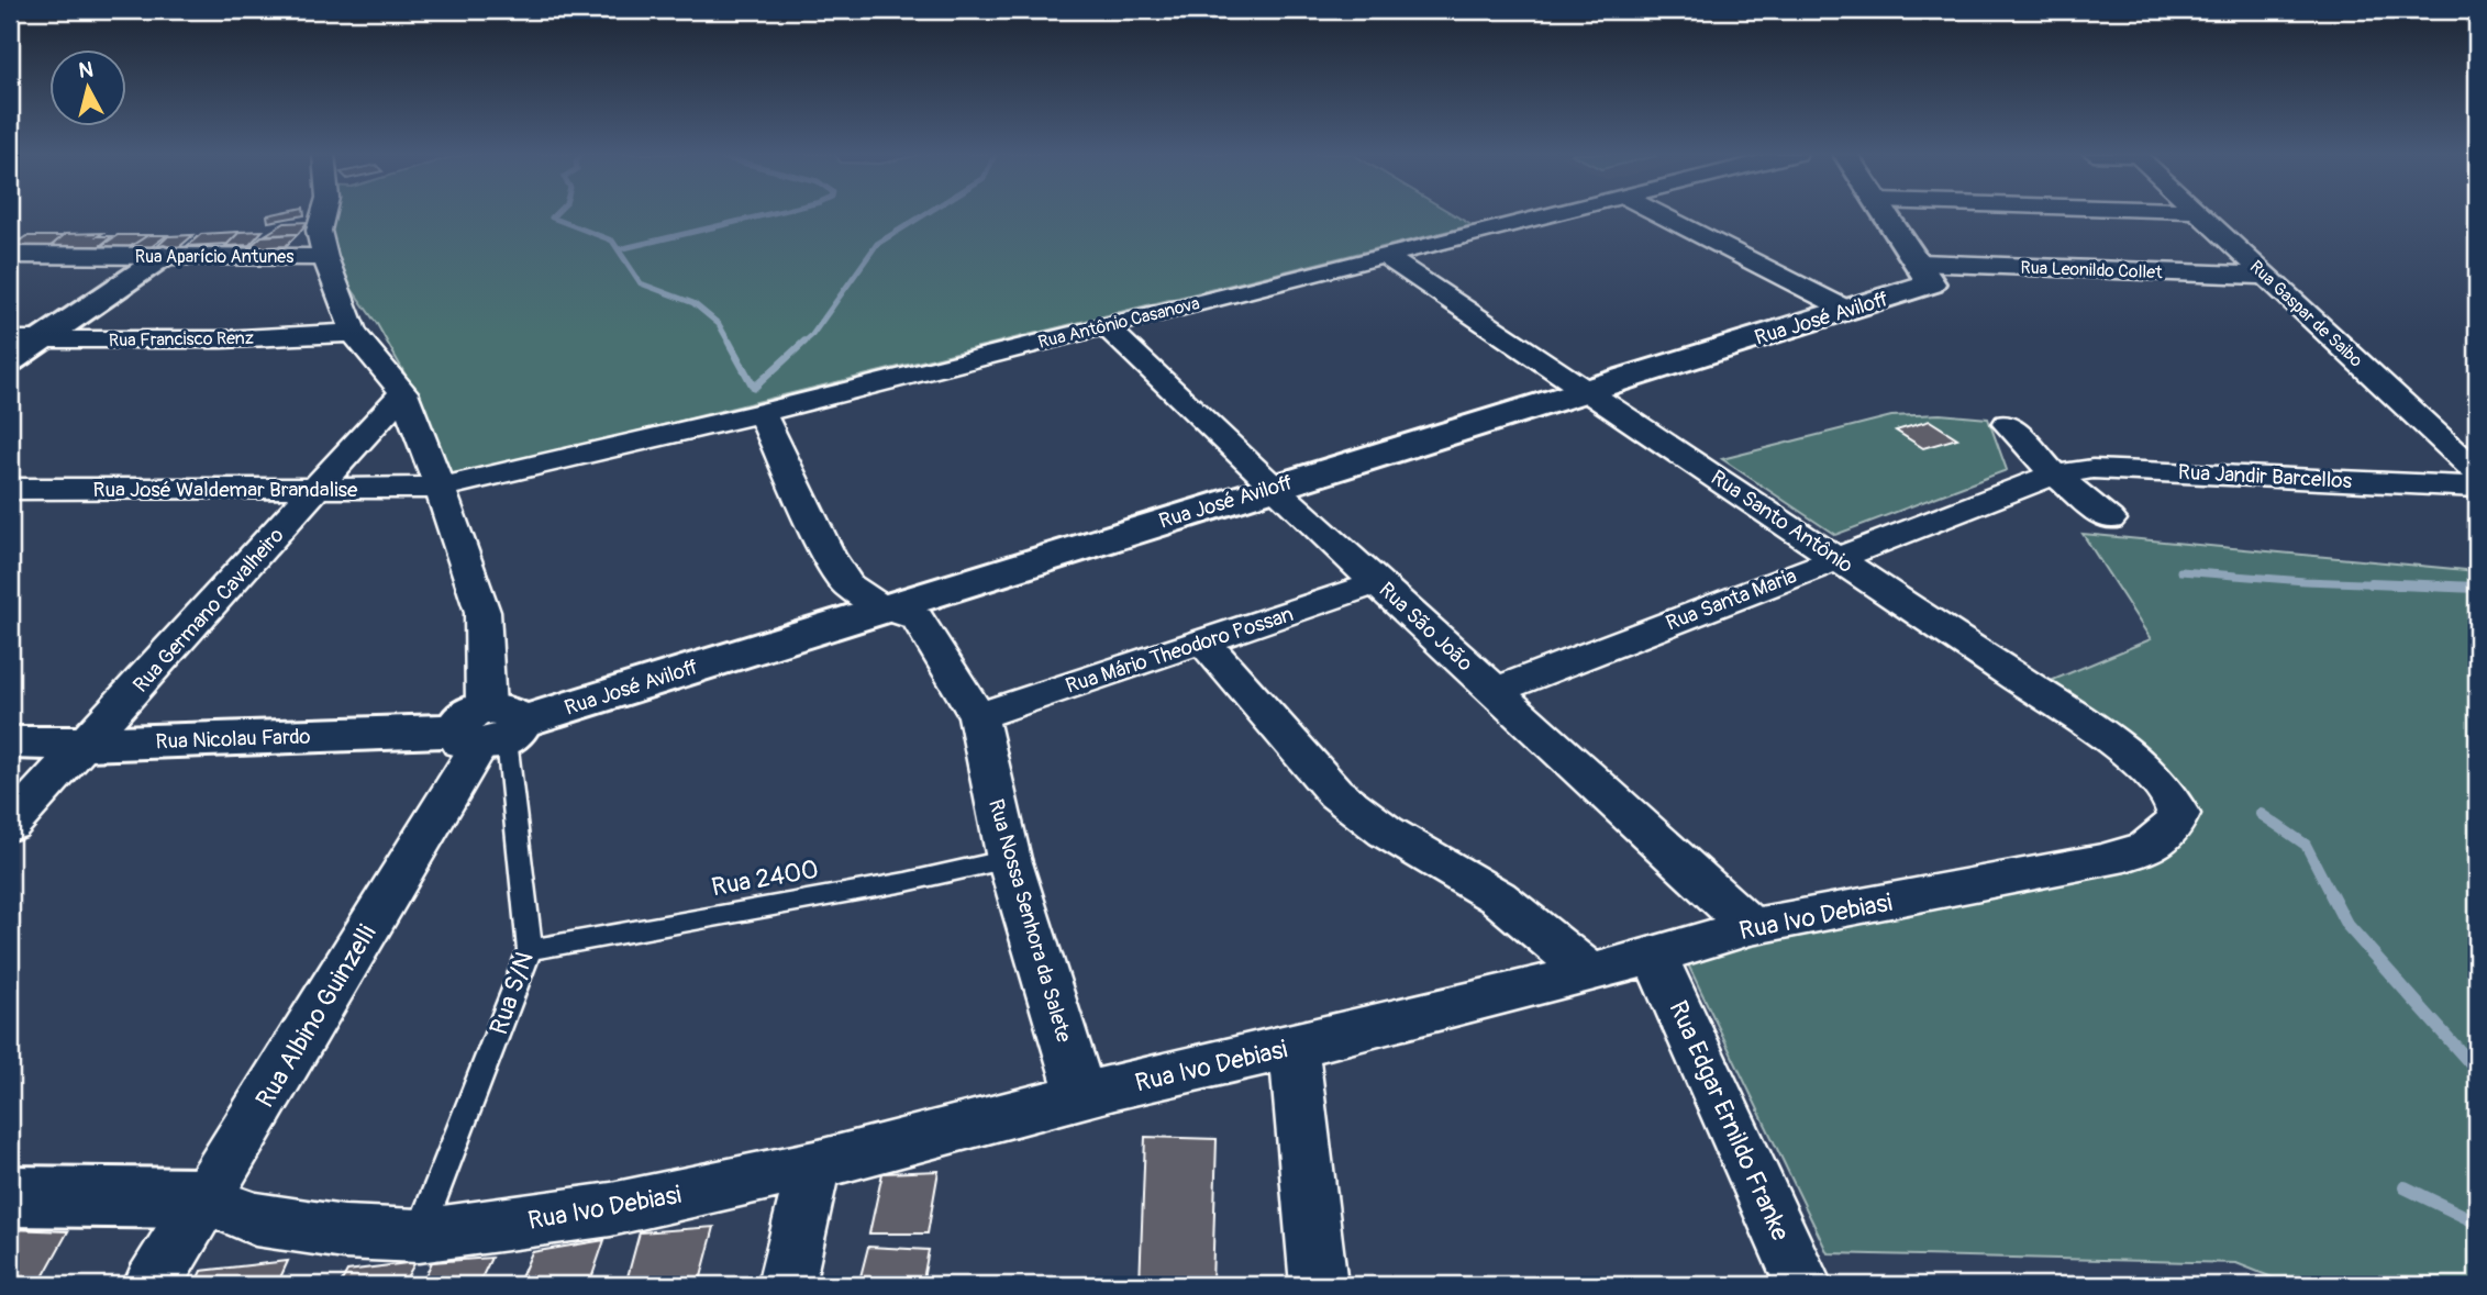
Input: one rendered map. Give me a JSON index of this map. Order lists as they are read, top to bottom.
{
  "streets": {
    "street": [
      "Rua Aparício Antunes",
      "Rua Leonildo Collet",
      "Rua Gaspar de Saibo",
      "Rua José Aviloff",
      "Rua Antônio Casanova",
      "Rua Francisco Renz",
      "Rua Jandir Barcellos",
      "Rua José Waldemar Brandalise",
      "Rua Santo Antônio",
      "Rua Santa Maria",
      "Rua Germano Cavalheiro",
      "Rua São João",
      "Rua Mário Theodoro Possan",
      "Rua Nicolau Fardo",
      "Rua Ivo Debiasi",
      "Rua Nossa Senhora da Salete",
      "Rua Albino Guinzelli",
      "Rua Edgar Ernildo Franke"
    ],
    "lane": ["Rua 2400", "Rua S/N"]
  },
  "crossings": [
    ["Rua Leonildo Collet", "Rua Gaspar de Saibo"],
    ["Rua Leonildo Collet", "Rua José Aviloff"],
    ["Rua José Aviloff", "Rua Santo Antônio"],
    ["Rua José Aviloff", "Rua São João"],
    ["Rua José Aviloff", "Rua Nicolau Fardo"],
    ["Rua José Aviloff", "Rua Nossa Senhora da Salete"],
    ["Rua José Aviloff", "Rua S/N"],
    ["Rua José Aviloff", "Rua Albino Guinzelli"],
    ["Rua Antônio Casanova", "Rua José Waldemar Brandalise"],
    ["Rua Antônio Casanova", "Rua Santo Antônio"],
    ["Rua Antônio Casanova", "Rua São João"],
    ["Rua Antônio Casanova", "Rua Nossa Senhora da Salete"],
    ["Rua Jandir Barcellos", "Rua Santa Maria"],
    ["Rua José Waldemar Brandalise", "Rua Germano Cavalheiro"],
    ["Rua Santo Antônio", "Rua Santa Maria"],
    ["Rua Santo Antônio", "Rua Ivo Debiasi"],
    ["Rua Santa Maria", "Rua São João"],
    ["Rua Germano Cavalheiro", "Rua Nicolau Fardo"],
    ["Rua São João", "Rua Mário Theodoro Possan"],
    ["Rua São João", "Rua Ivo Debiasi"],
    ["Rua Mário Theodoro Possan", "Rua Nossa Senhora da Salete"],
    ["Rua Nicolau Fardo", "Rua S/N"],
    ["Rua Nicolau Fardo", "Rua Albino Guinzelli"],
    ["Rua 2400", "Rua Nossa Senhora da Salete"],
    ["Rua 2400", "Rua S/N"],
    ["Rua Ivo Debiasi", "Rua Nossa Senhora da Salete"],
    ["Rua Ivo Debiasi", "Rua S/N"],
    ["Rua Ivo Debiasi", "Rua Albino Guinzelli"],
    ["Rua Ivo Debiasi", "Rua Edgar Ernildo Franke"],
    ["Rua S/N", "Rua Albino Guinzelli"]
  ],
  "north": "top"
}
